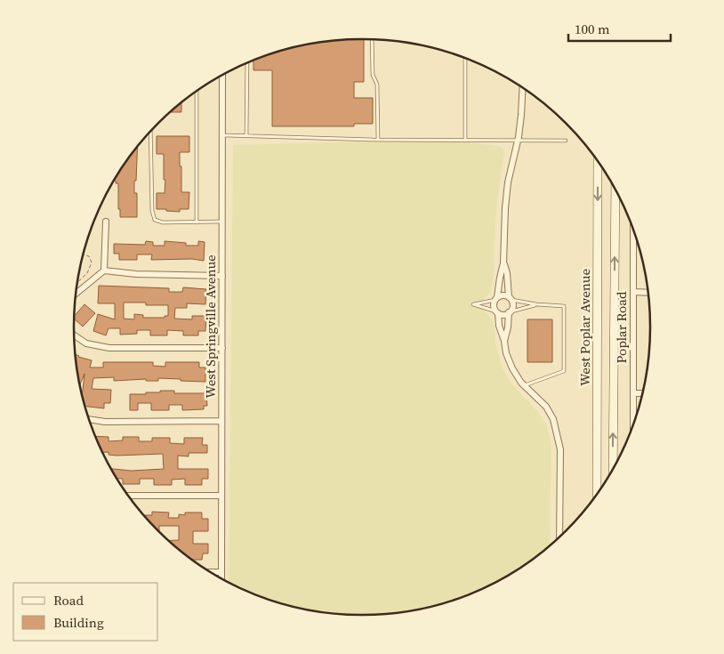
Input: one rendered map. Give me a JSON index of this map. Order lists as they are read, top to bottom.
{
  "streets": {
    "main road": ["West Poplar Avenue"],
    "street": ["West Springville Avenue", "Poplar Road"]
  },
  "legend": ["Road", "Building"],
  "scale_bar": "100 m"
}
